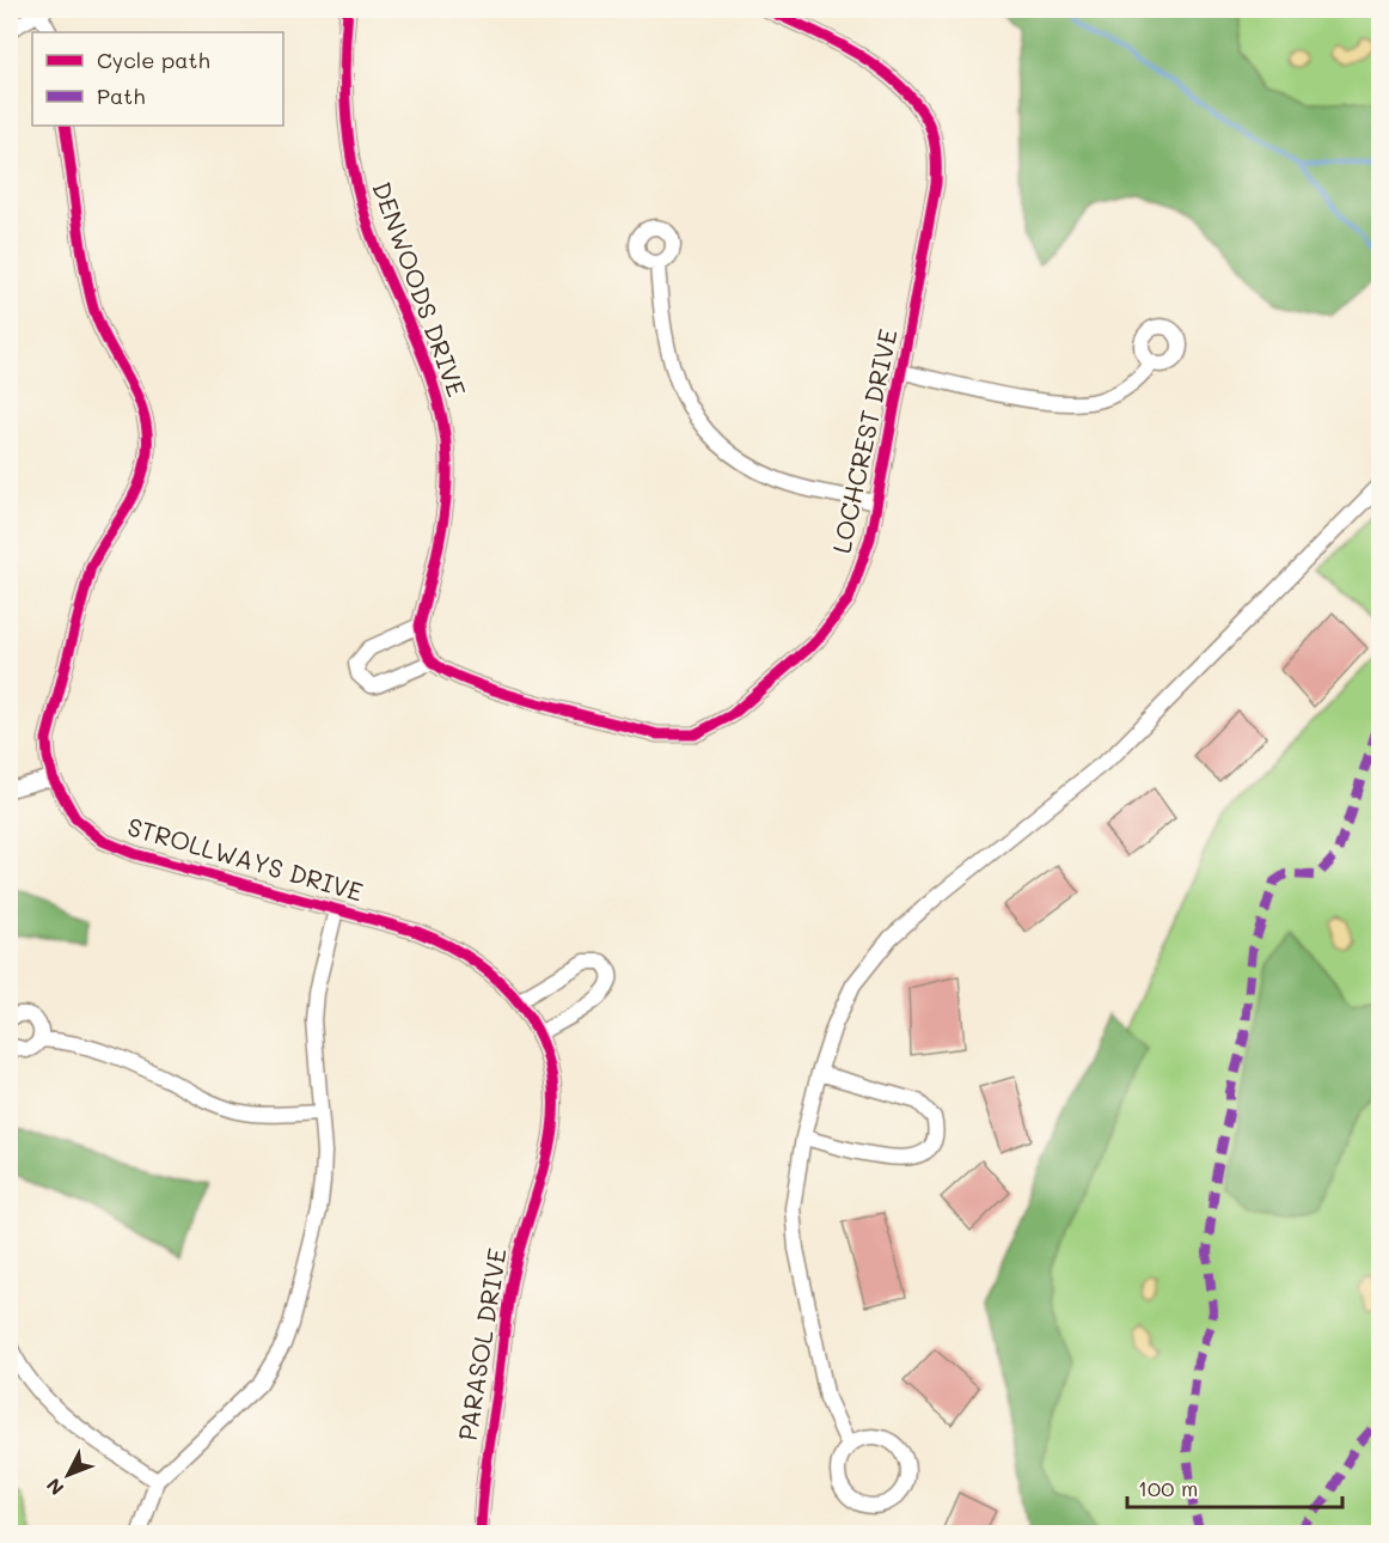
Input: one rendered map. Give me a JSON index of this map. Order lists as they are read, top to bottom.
{
  "streets": {
    "street": [
      "DENWOODS DRIVE",
      "LOCHCREST DRIVE",
      "STROLLWAYS DRIVE",
      "PARASOL DRIVE"
    ]
  },
  "crossings": [
    ["STROLLWAYS DRIVE", "PARASOL DRIVE"]
  ],
  "legend": ["Cycle path", "Path"],
  "scale_bar": "100 m",
  "north": "bottom left"
}
